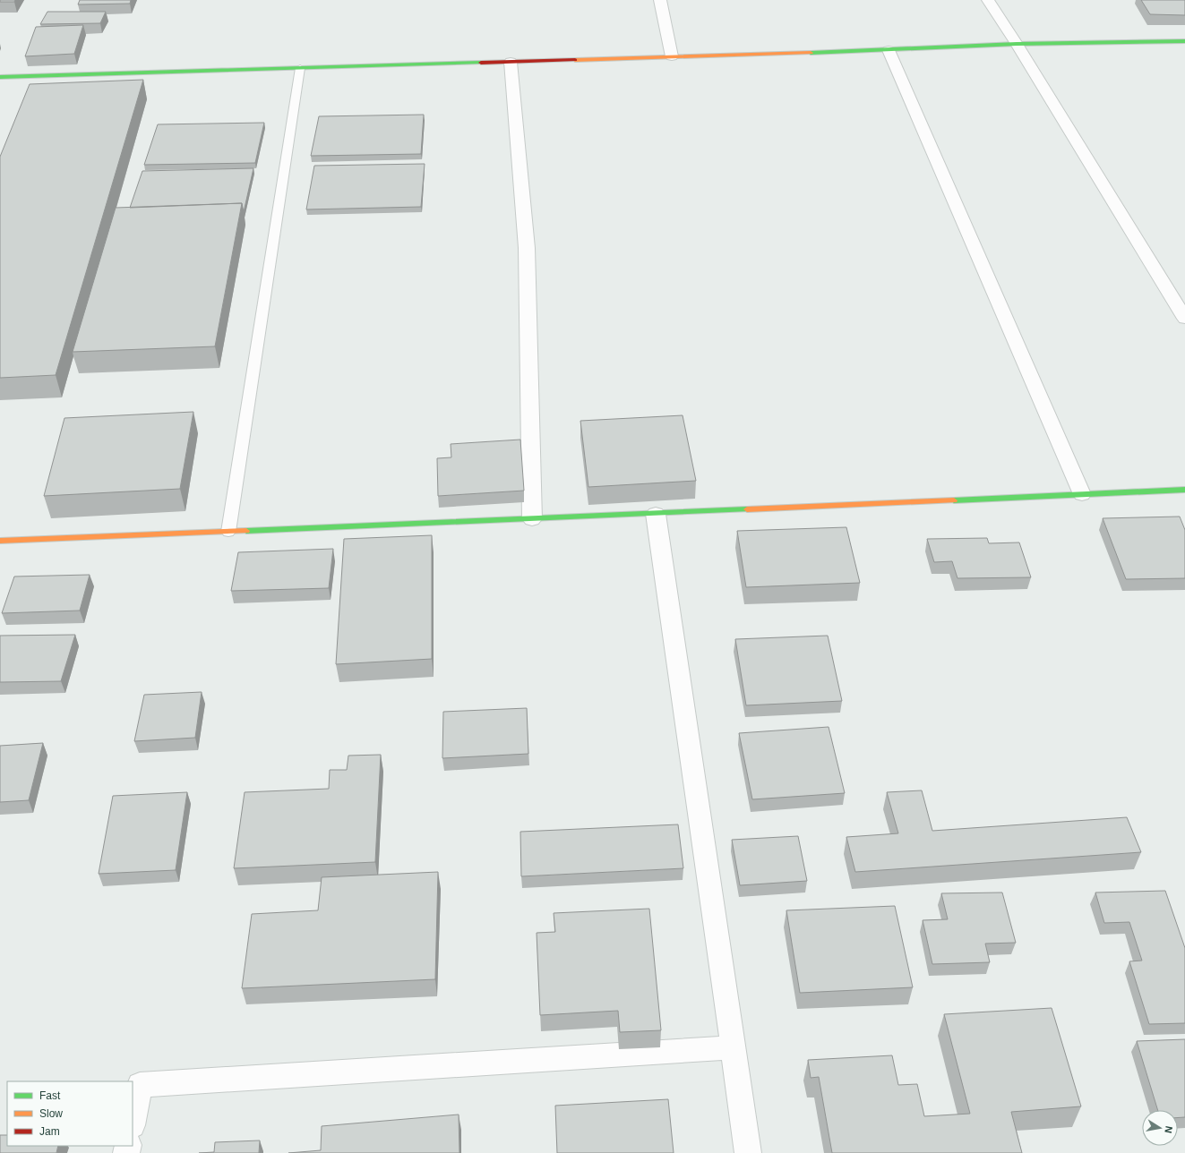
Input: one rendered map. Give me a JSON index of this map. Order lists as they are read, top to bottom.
{
  "legend": ["Fast", "Slow", "Jam"],
  "north": "right"
}
